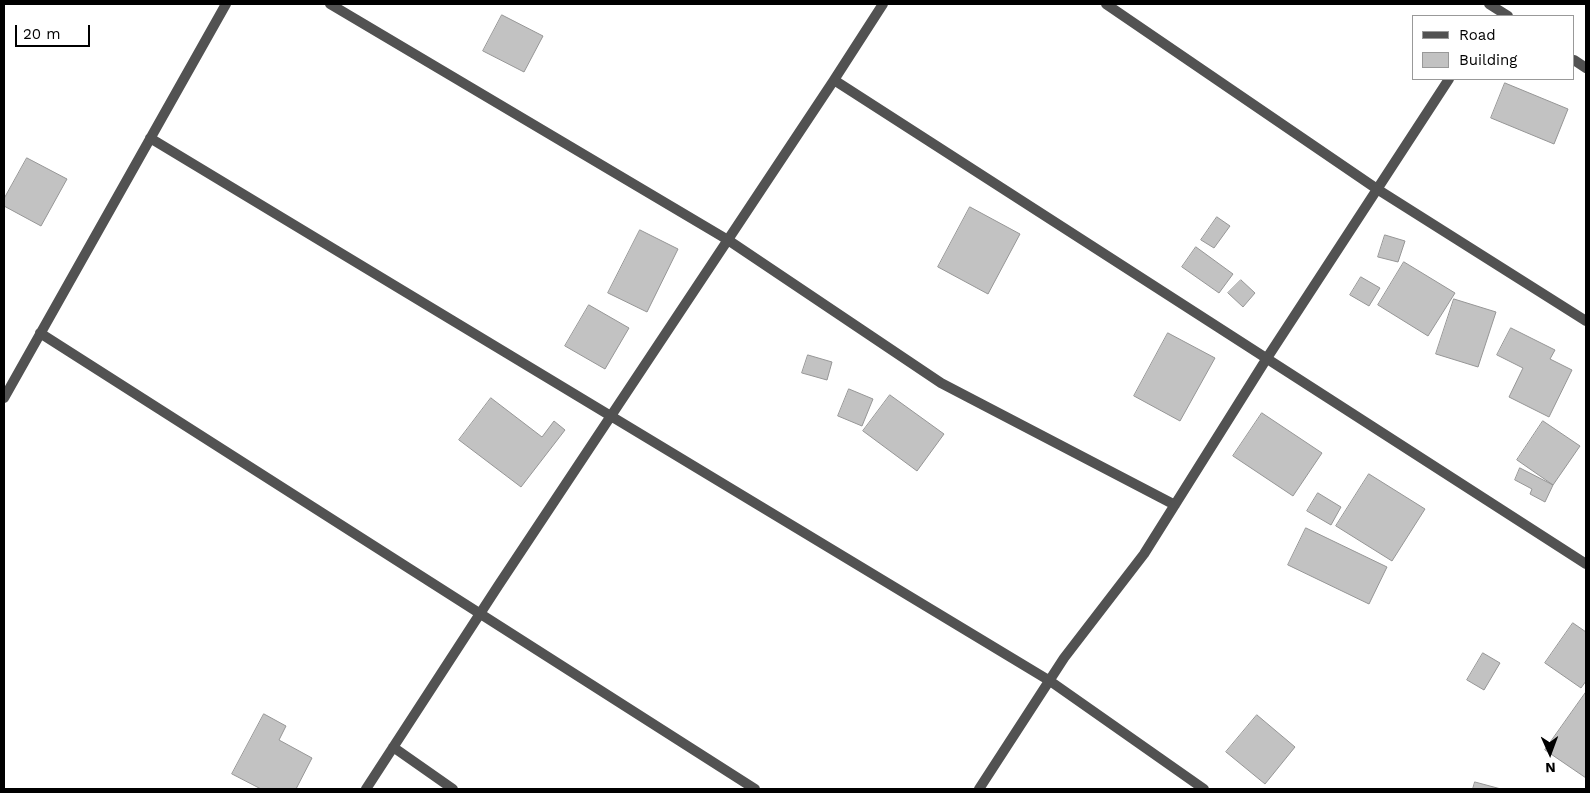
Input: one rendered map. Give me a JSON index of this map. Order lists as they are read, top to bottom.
{
  "legend": ["Road", "Building"],
  "scale_bar": "20 m",
  "north": "bottom"
}
